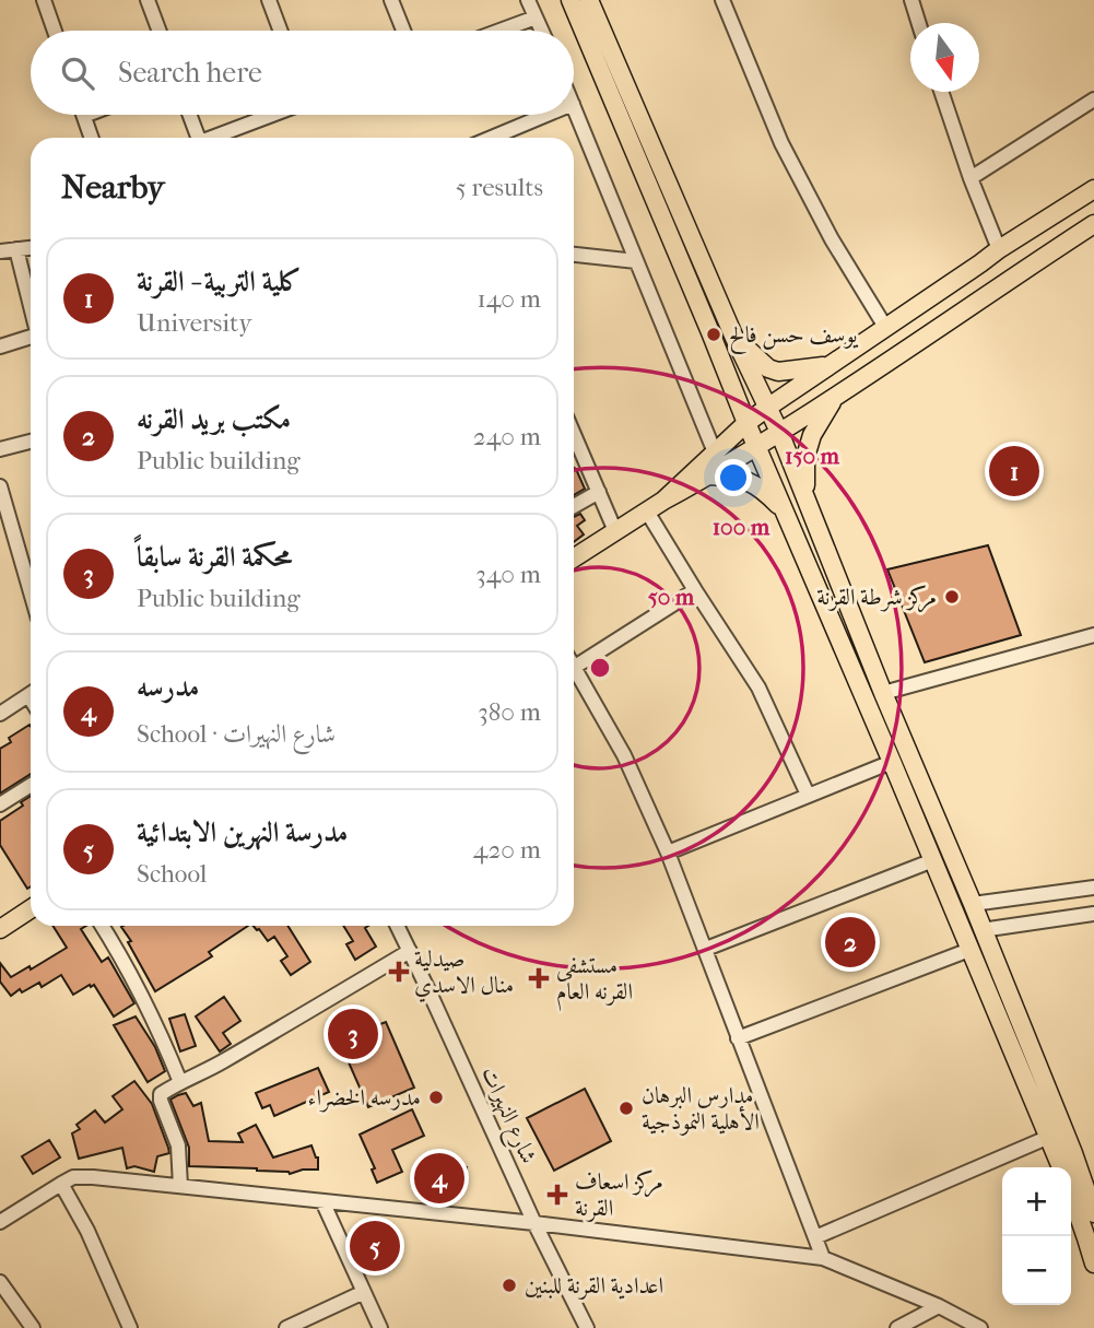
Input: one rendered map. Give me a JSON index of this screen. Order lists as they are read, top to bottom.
{
  "streets": {
    "street": ["شارع النهيرات"]
  },
  "places": {
    "other": [
      "يوسف حسن فالح",
      "مركز شرطة القرنة",
      "مدرسه الخضراء",
      "مدارس البرهان الأهلية النموذجية",
      "اعدادية القرنة للبنين"
    ],
    "health": ["صيدلية منال الاسدي", "مستشفى القرنه العام", "مركز اسعاف القرنة"]
  },
  "north": "bottom",
  "page": {
    "search": "Search here",
    "heading": ["Nearby", "5 results"],
    "list": [
      {
        "mark": "1",
        "name": "كلية التربية - القرنة",
        "note": "University",
        "value": "140 m"
      },
      {
        "mark": "2",
        "name": "مكتب بريد القرنه",
        "note": "Public building",
        "value": "240 m"
      },
      {
        "mark": "3",
        "name": "محكمة القرنة سابقاً",
        "note": "Public building",
        "value": "340 m"
      },
      {
        "mark": "4",
        "name": "مدرسه",
        "note": "School · شارع النهيرات",
        "value": "380 m"
      },
      {
        "mark": "5",
        "name": "مدرسة النهرين الابتدائية",
        "note": "School",
        "value": "420 m"
      }
    ],
    "pins": [
      "1",
      "2",
      "3",
      "4",
      "5"
    ],
    "map_buttons": ["+", "−"]
  },
  "rings": ["150 m", "100 m", "50 m"]
}
